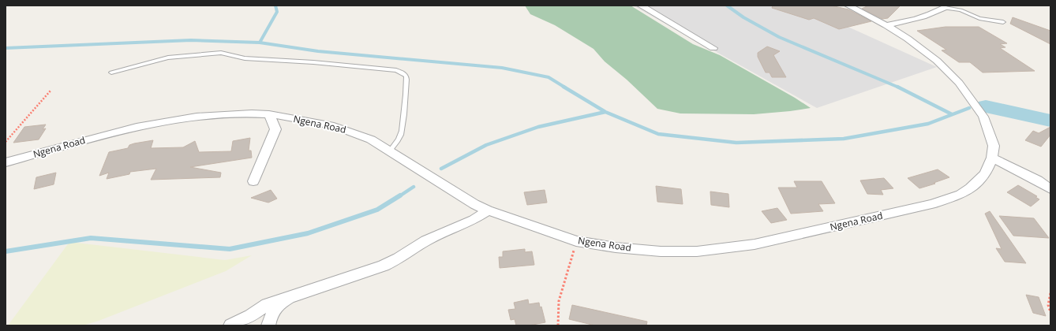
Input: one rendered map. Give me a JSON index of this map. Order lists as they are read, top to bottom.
{
  "streets": {
    "street": ["Ngena Road"]
  }
}
